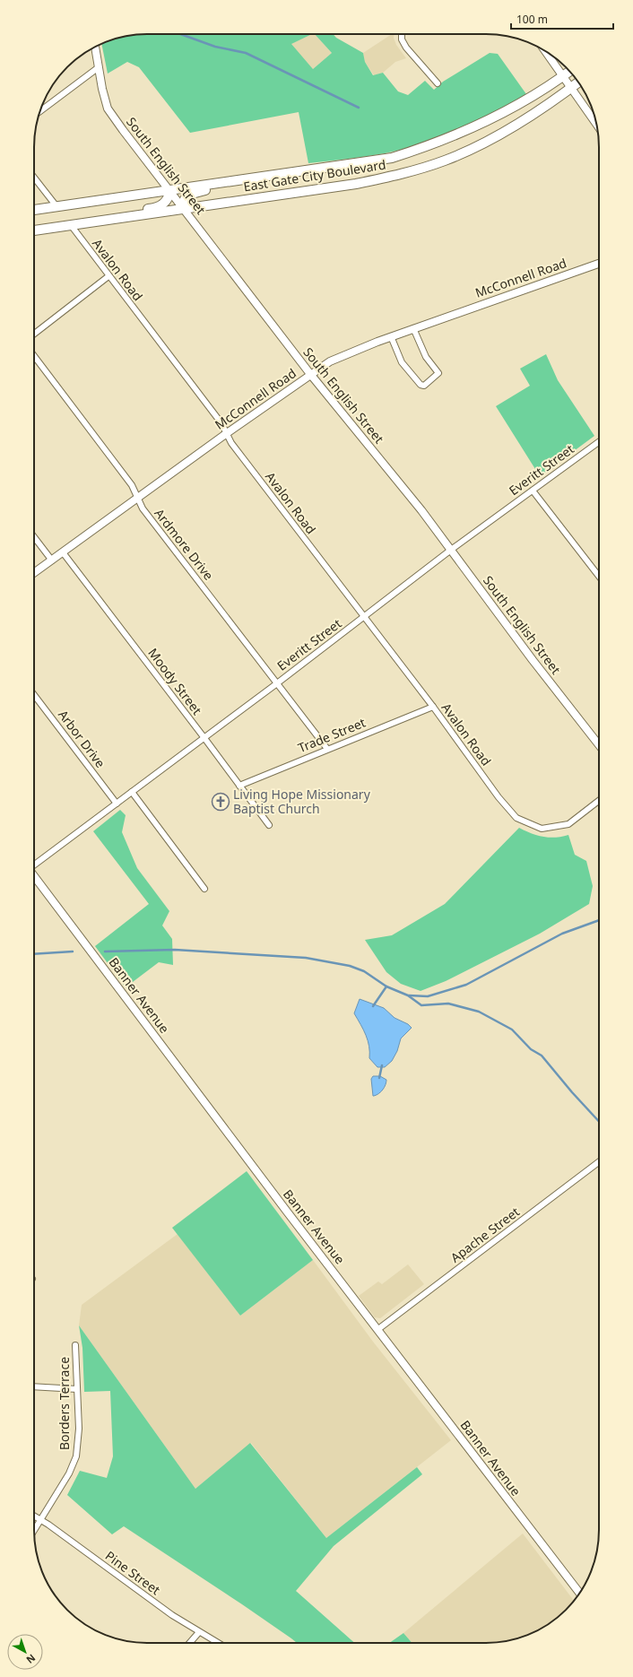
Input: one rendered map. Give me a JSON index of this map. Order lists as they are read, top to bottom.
{
  "streets": {
    "main road": ["East Gate City Boulevard"],
    "street": [
      "South English Street",
      "Avalon Road",
      "McConnell Road",
      "Everitt Street",
      "Ardmore Drive",
      "Moody Street",
      "Trade Street",
      "Arbor Drive",
      "Banner Avenue",
      "Apache Street",
      "Borders Terrace",
      "Pine Street"
    ]
  },
  "crossings": [
    ["South English Street", "East Gate City Boulevard"],
    ["South English Street", "McConnell Road"],
    ["South English Street", "Everitt Street"],
    ["East Gate City Boulevard", "Avalon Road"],
    ["Avalon Road", "McConnell Road"],
    ["Avalon Road", "Everitt Street"],
    ["Avalon Road", "Trade Street"],
    ["McConnell Road", "Ardmore Drive"],
    ["McConnell Road", "Moody Street"],
    ["Everitt Street", "Ardmore Drive"],
    ["Everitt Street", "Moody Street"],
    ["Everitt Street", "Arbor Drive"],
    ["Ardmore Drive", "Trade Street"],
    ["Moody Street", "Trade Street"],
    ["Banner Avenue", "Apache Street"],
    ["Borders Terrace", "Pine Street"]
  ],
  "places": {
    "church": ["Living Hope Missionary Baptist Church"]
  },
  "scale_bar": "100 m",
  "north": "bottom right"
}
